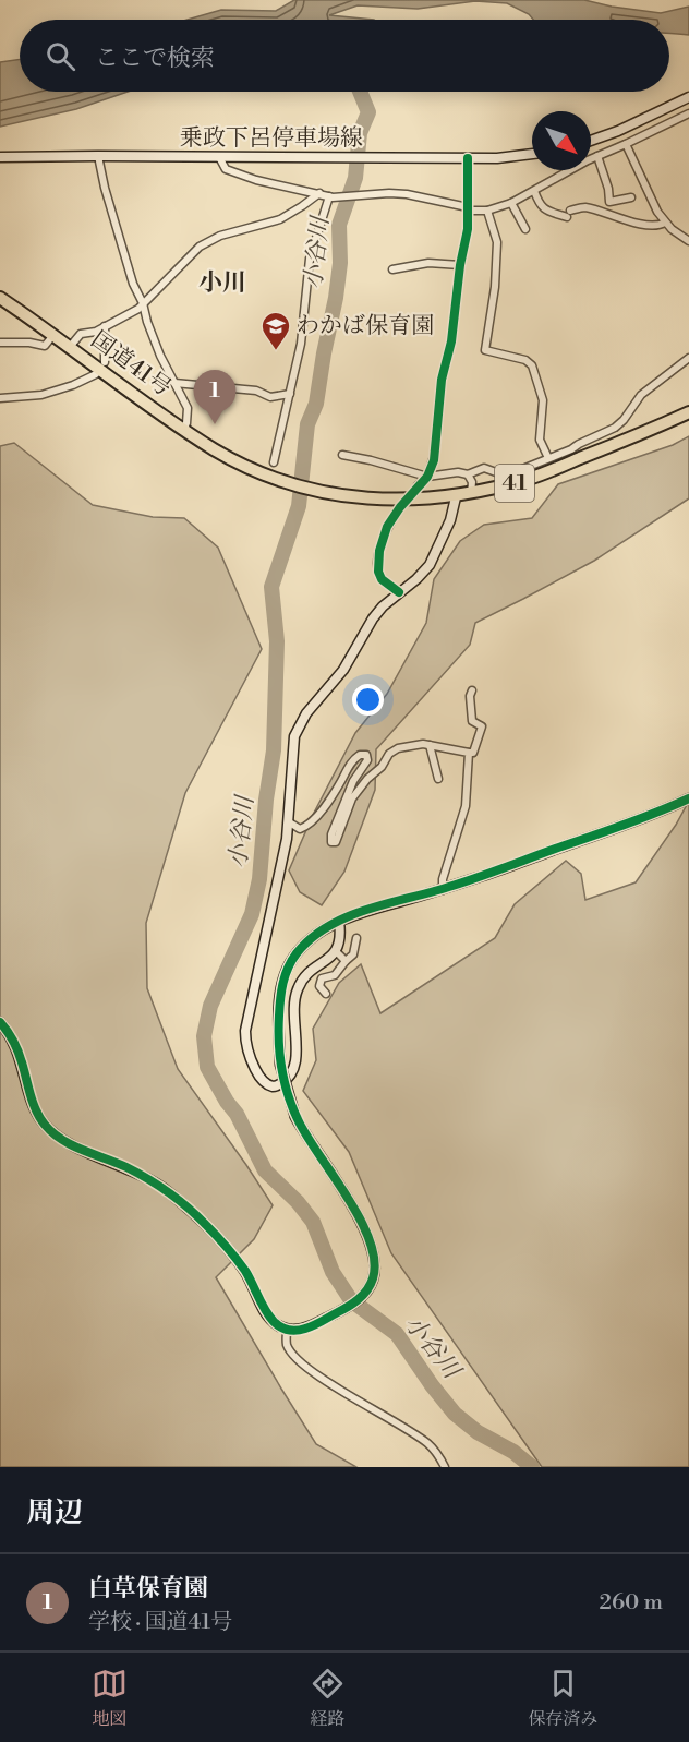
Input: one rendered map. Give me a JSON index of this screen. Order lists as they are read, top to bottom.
{
  "streets": {
    "highway": ["国道41号", "41"],
    "street": ["乗政下呂停車場線"]
  },
  "districts": ["小川"],
  "water": ["小谷川"],
  "places": {
    "school or university": ["わかば保育園"]
  },
  "north": "bottom right",
  "page": {
    "search": "ここで検索",
    "pins": "1",
    "heading": "周辺",
    "list": [
      {
        "mark": "1",
        "name": "白草保育園",
        "note": "学校 · 国道41号",
        "value": "260 m"
      }
    ],
    "nav": ["地図", "経路", "保存済み"]
  }
}
